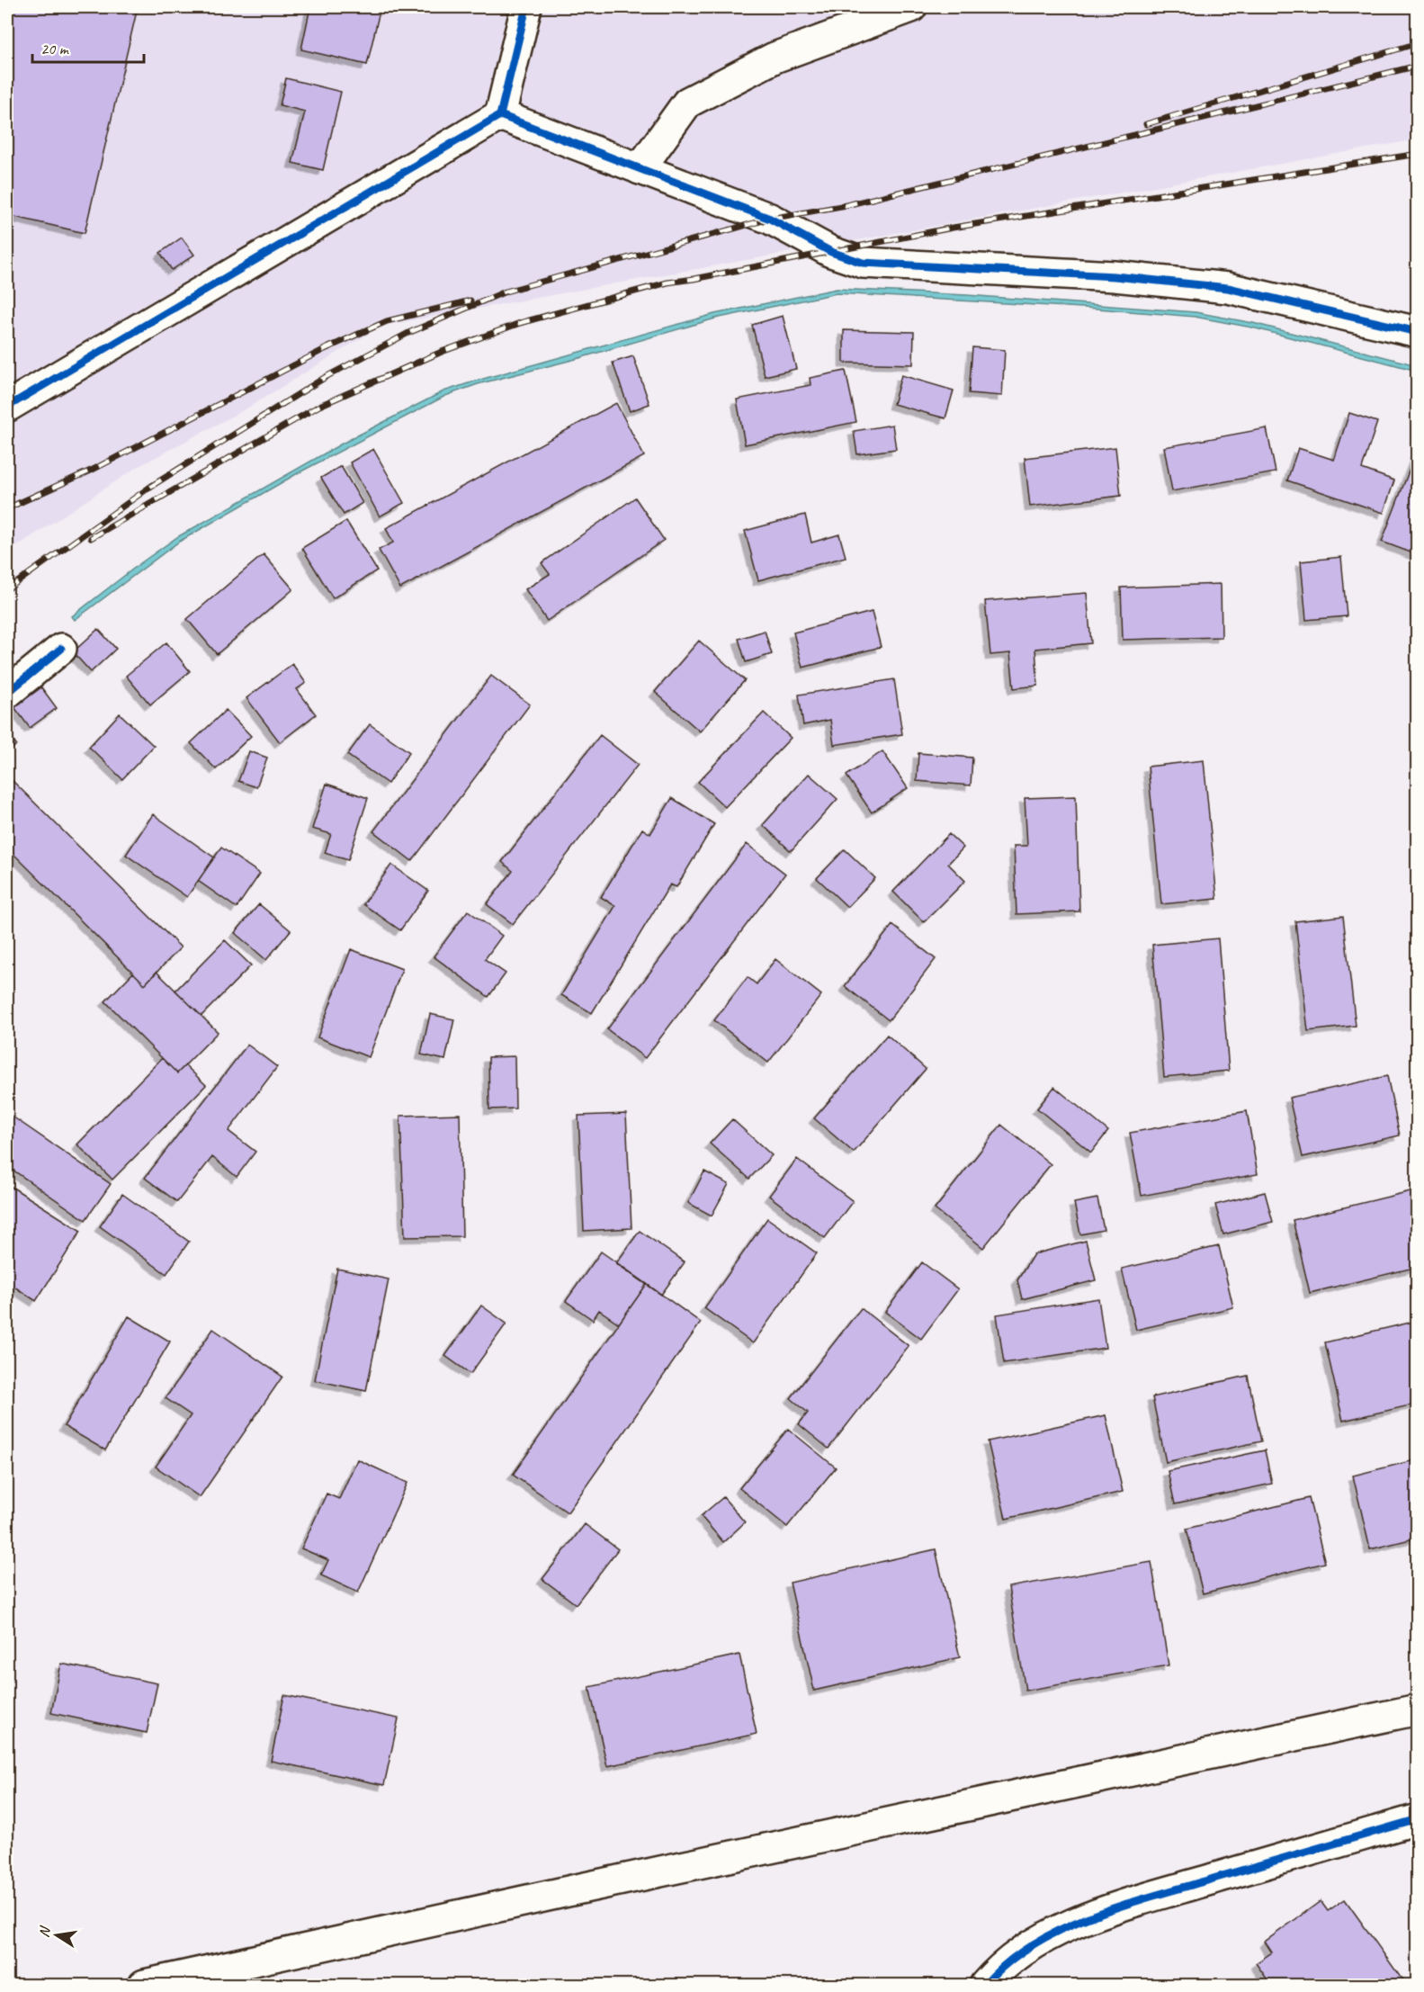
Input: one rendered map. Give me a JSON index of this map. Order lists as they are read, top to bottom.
{
  "scale_bar": "20 m",
  "north": "left"
}
